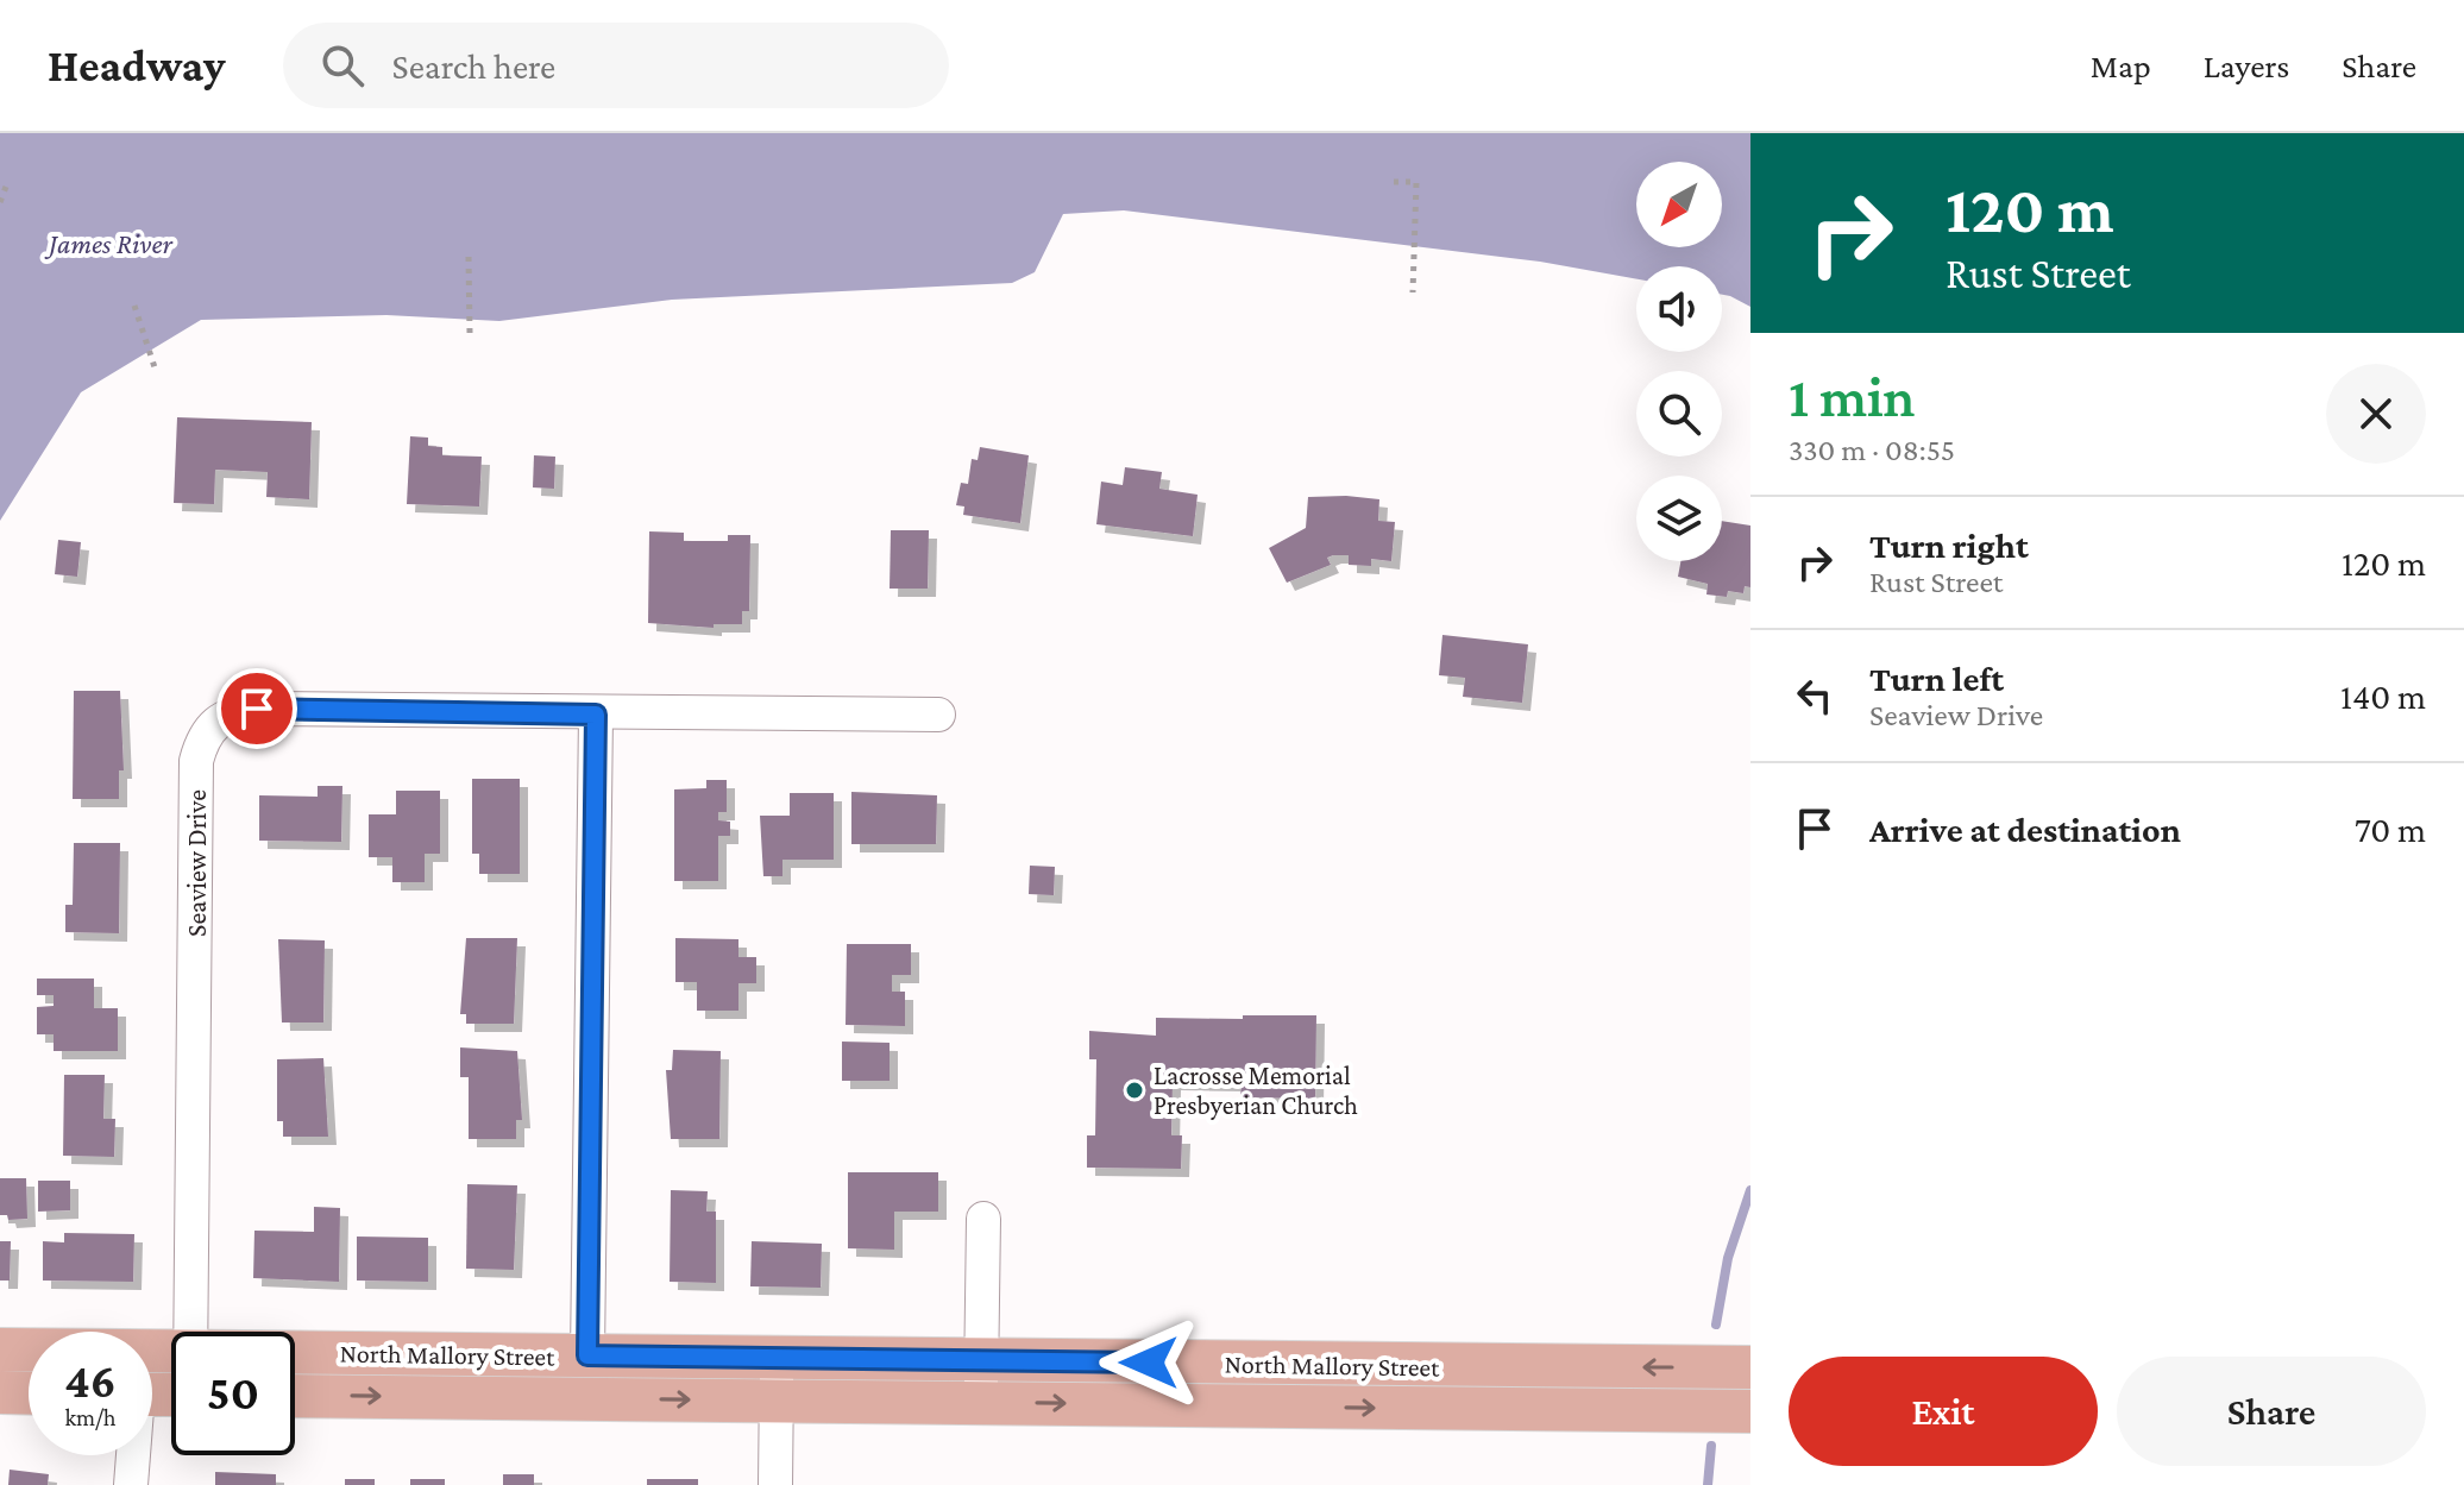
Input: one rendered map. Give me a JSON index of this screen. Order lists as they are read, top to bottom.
{
  "streets": {
    "main road": ["North Mallory Street"],
    "street": ["Seaview Drive"]
  },
  "water": ["James River"],
  "places": ["Lacrosse Memorial Presbyerian Church"],
  "north": "bottom left",
  "page": {
    "header": "Headway",
    "search": "Search here",
    "nav": ["Map", "Layers", "Share"],
    "turn": ["120 m", "Rust Street"],
    "heading": ["1 min", "330 m · 08:55"],
    "list": [
      {
        "name": "Turn right",
        "note": "Rust Street",
        "value": "120 m"
      },
      {
        "name": "Turn left",
        "note": "Seaview Drive",
        "value": "140 m"
      },
      {
        "name": "Arrive at destination",
        "value": "70 m"
      }
    ],
    "speed": "46 km/h",
    "limit": "50",
    "buttons": ["Exit", "Share"]
  }
}
